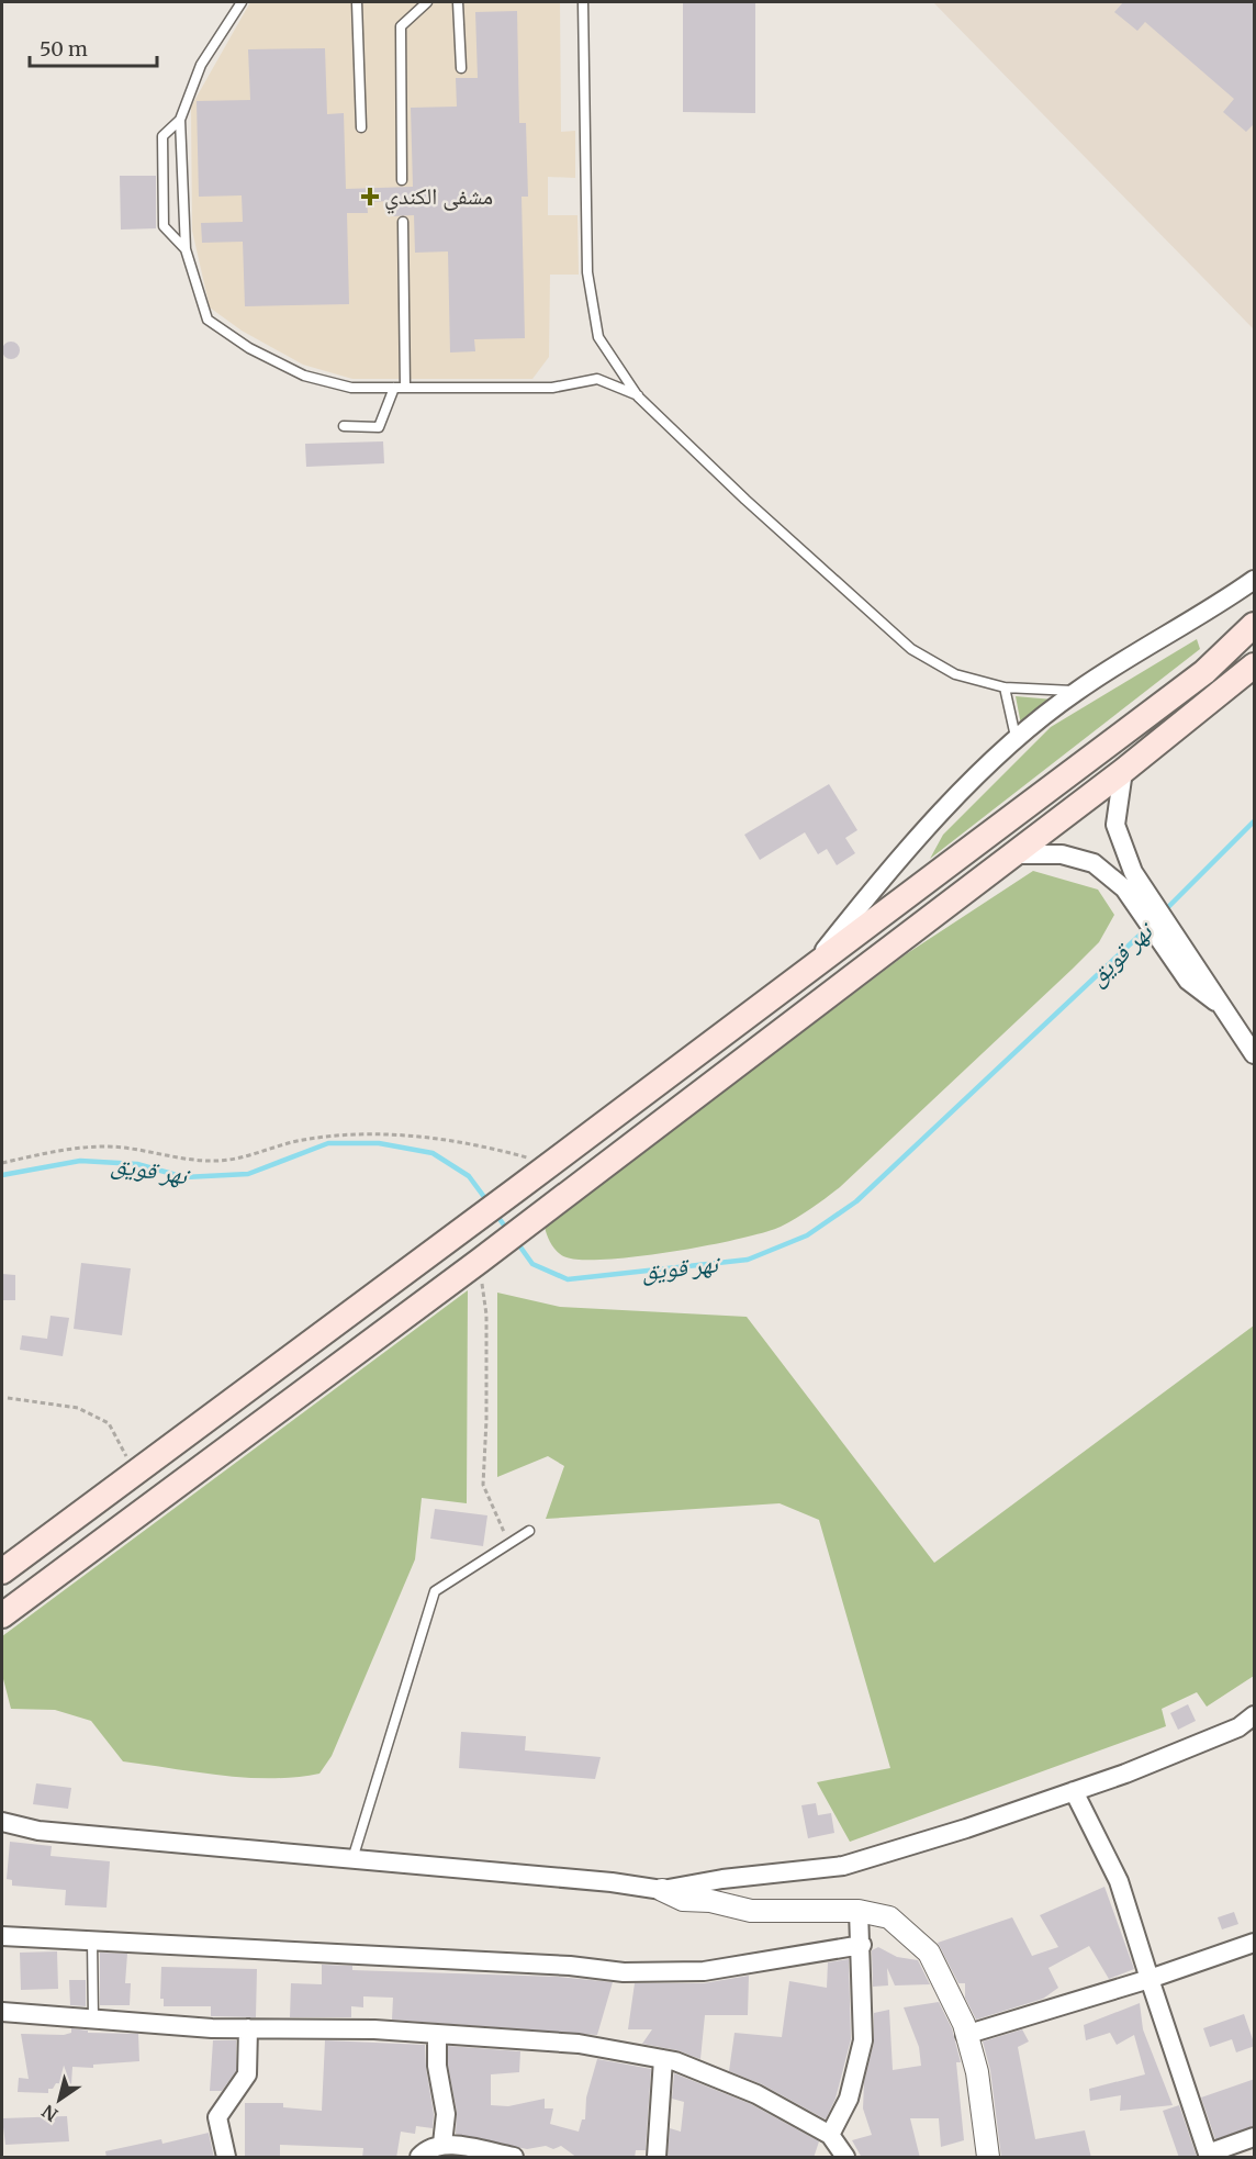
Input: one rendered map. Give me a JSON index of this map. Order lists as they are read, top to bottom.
{
  "water": ["نهر قويق"],
  "places": {
    "health": ["مشفى الكندي"]
  },
  "scale_bar": "50 m",
  "north": "bottom left"
}
